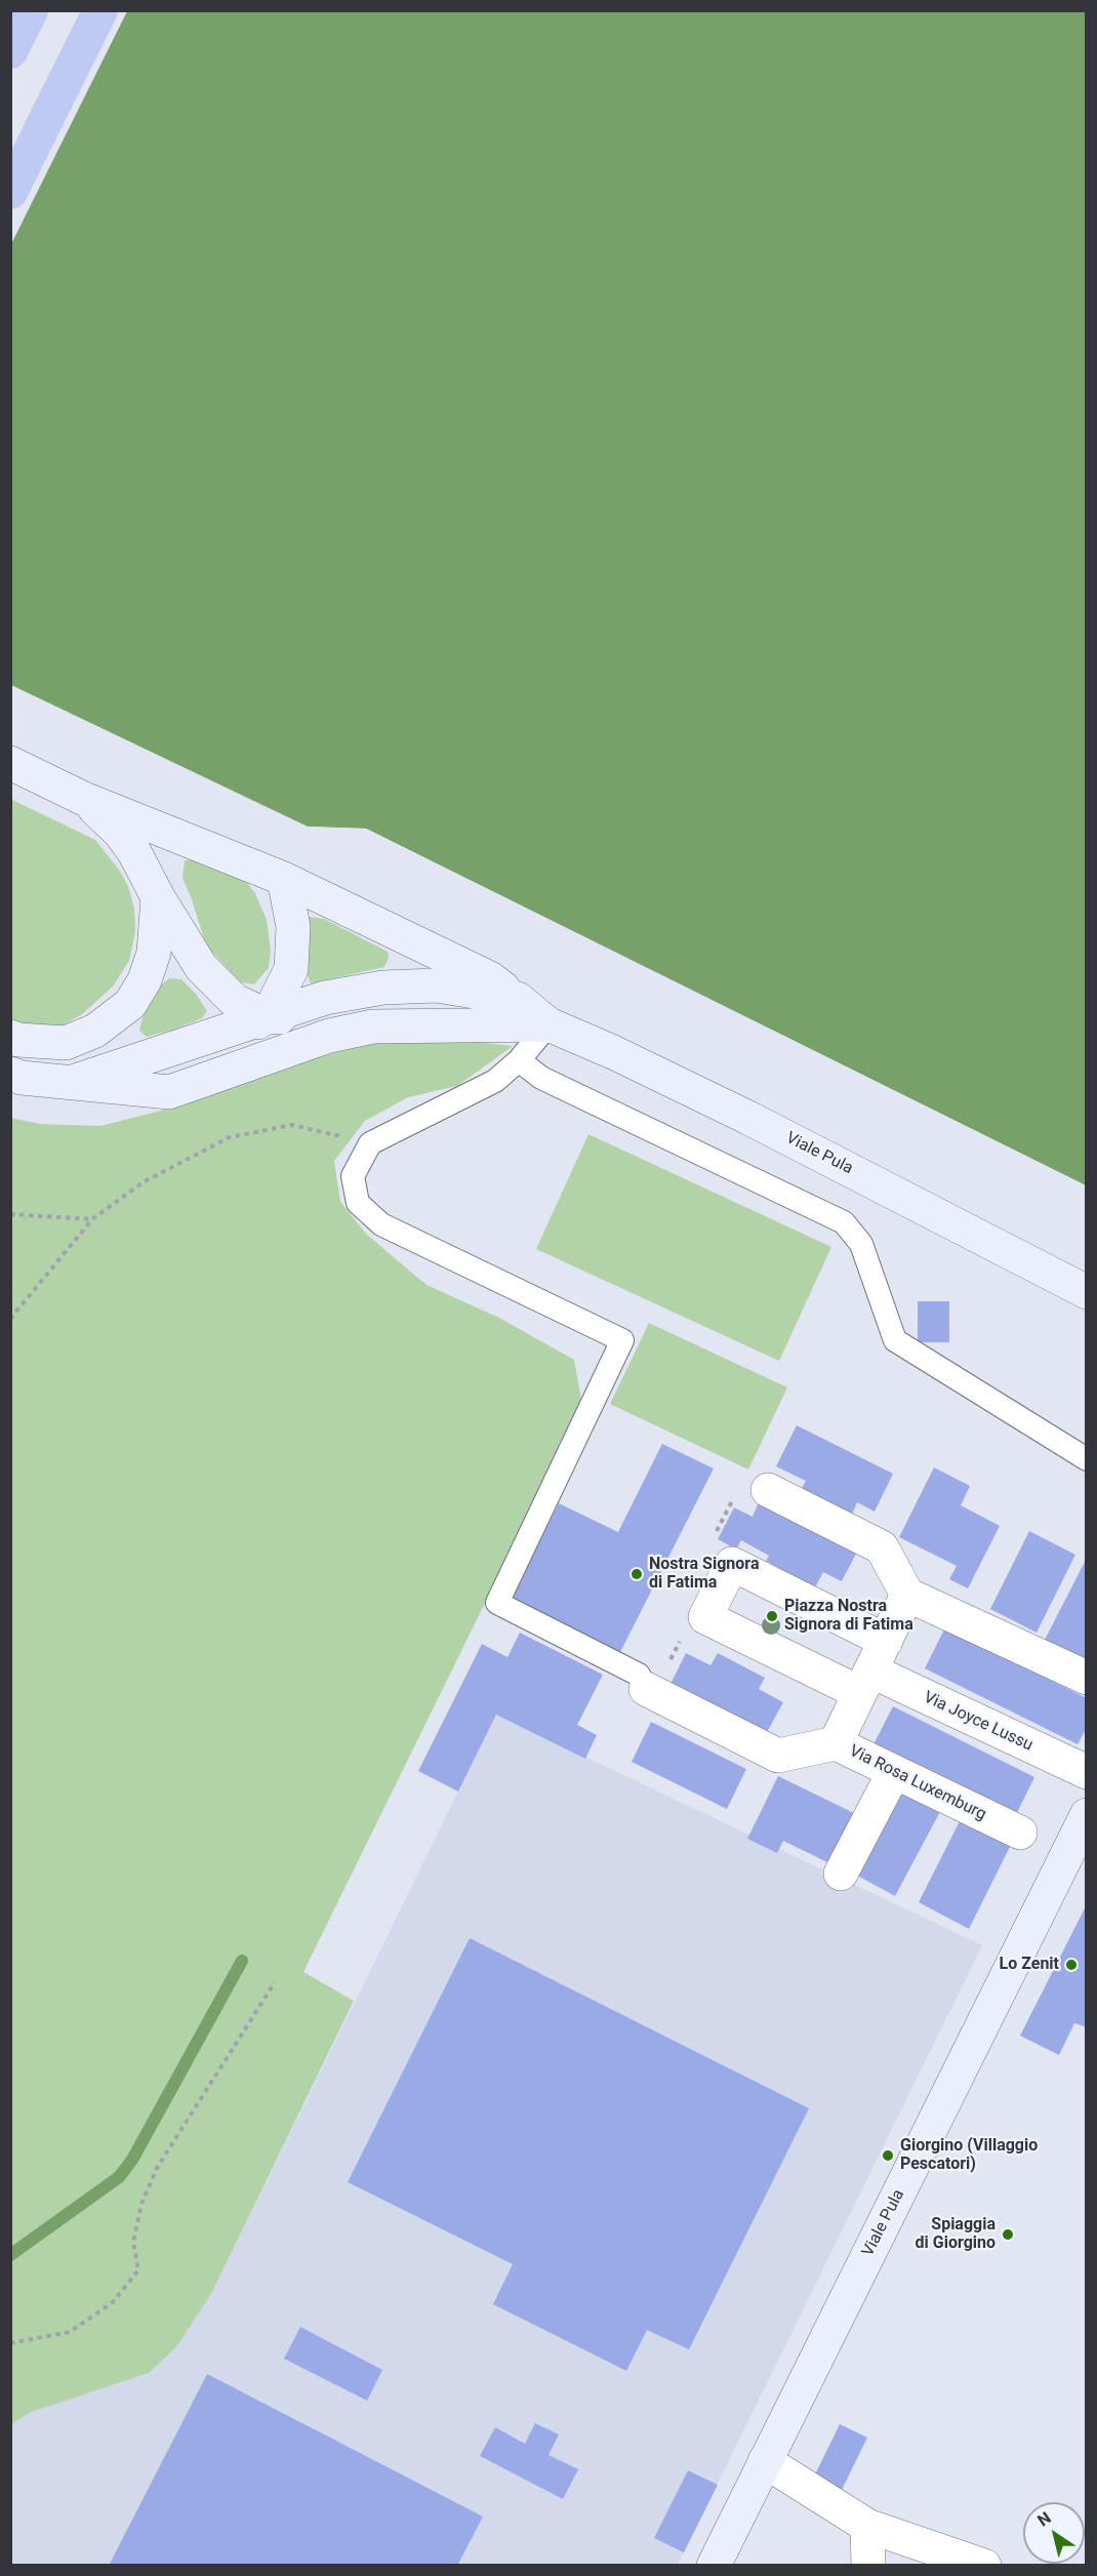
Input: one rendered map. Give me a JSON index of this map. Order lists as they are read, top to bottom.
{
  "streets": {
    "street": ["Viale Pula", "Via Joyce Lussu", "Via Rosa Luxemburg"]
  },
  "places": [
    "Nostra Signora di Fatima",
    "Piazza Nostra Signora di Fatima",
    "Lo Zenit",
    "Giorgino (Villaggio Pescatori)",
    "Spiaggia di Giorgino"
  ],
  "north": "top left"
}
